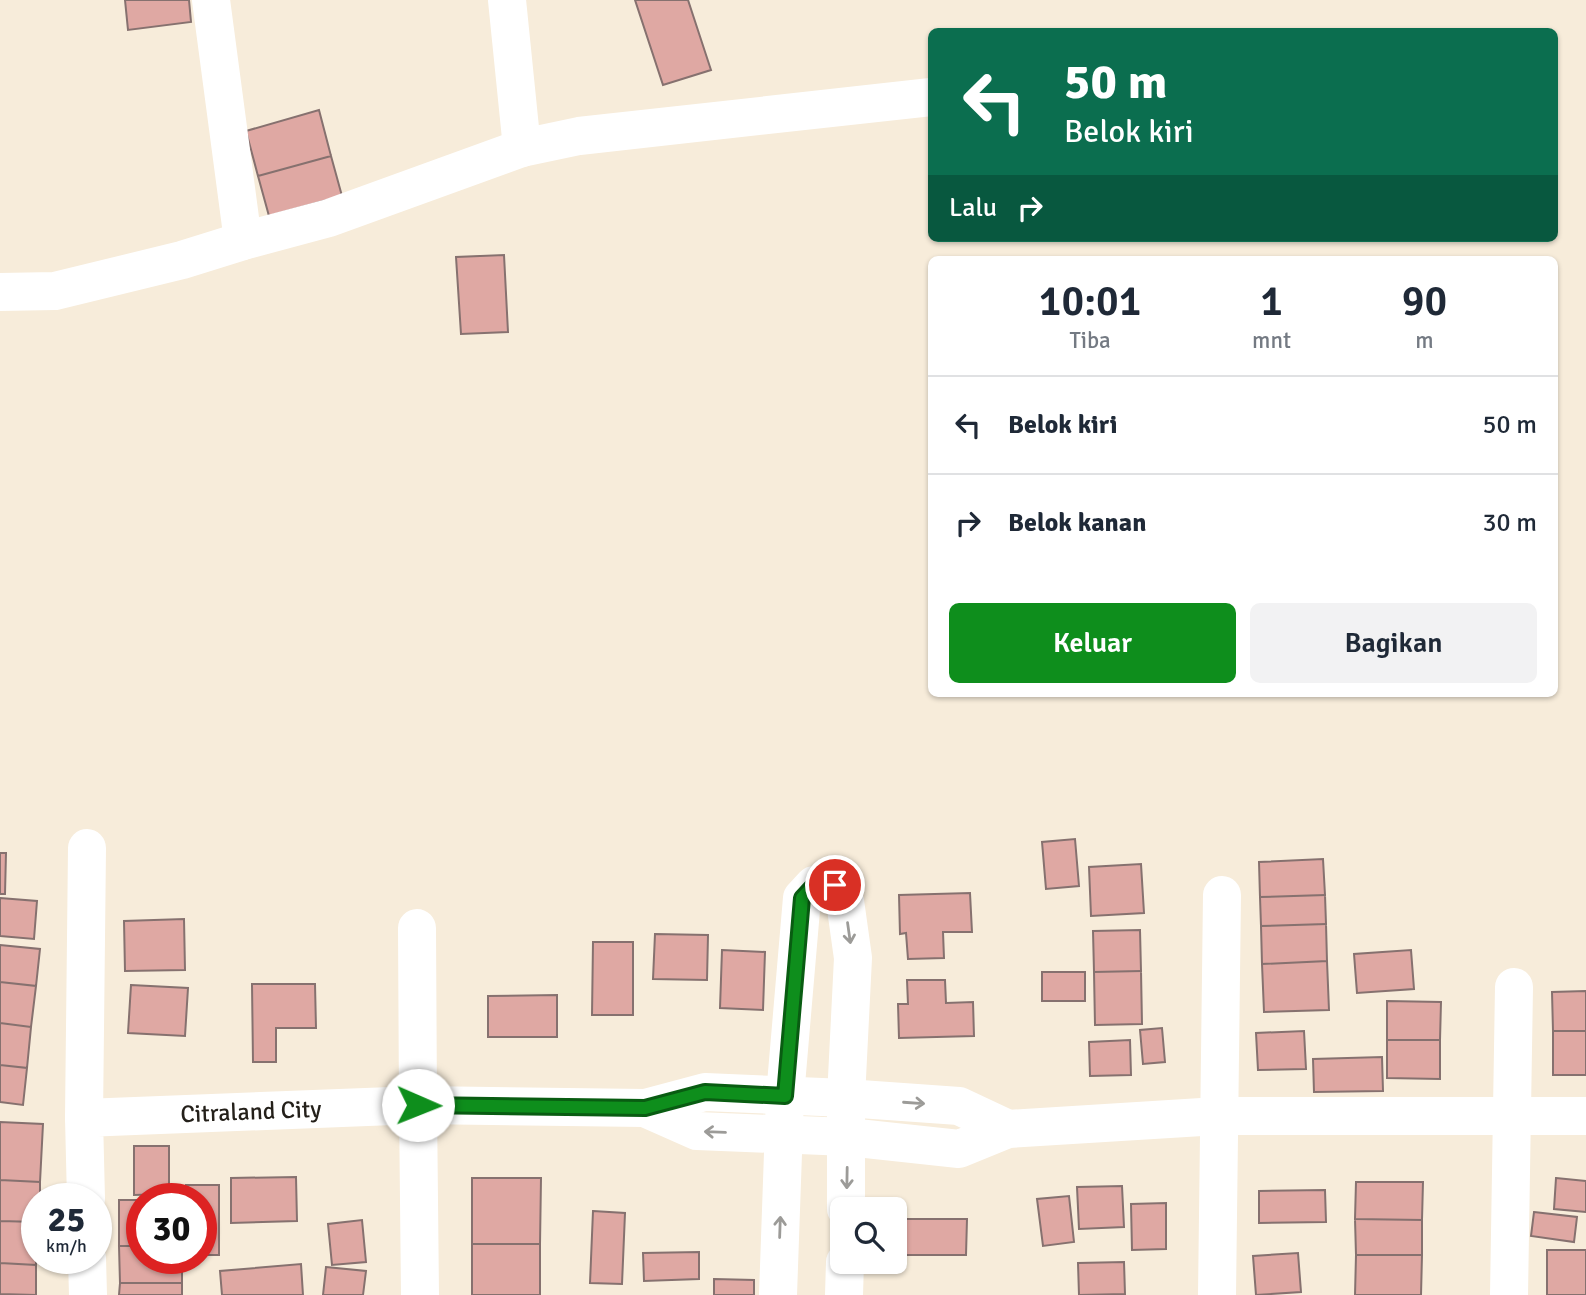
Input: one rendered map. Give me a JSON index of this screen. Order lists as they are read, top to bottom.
{
  "streets": {
    "street": ["Citraland City"]
  },
  "page": {
    "turn": ["50 m", "Belok kiri"],
    "then": "Lalu",
    "eta": [
      "10:01",
      "Tiba",
      "1",
      "mnt",
      "90",
      "m"
    ],
    "list": [
      {
        "name": "Belok kiri",
        "value": "50 m"
      },
      {
        "name": "Belok kanan",
        "value": "30 m"
      }
    ],
    "buttons": ["Keluar", "Bagikan"],
    "speed": "25 km/h",
    "limit": "30"
  }
}
